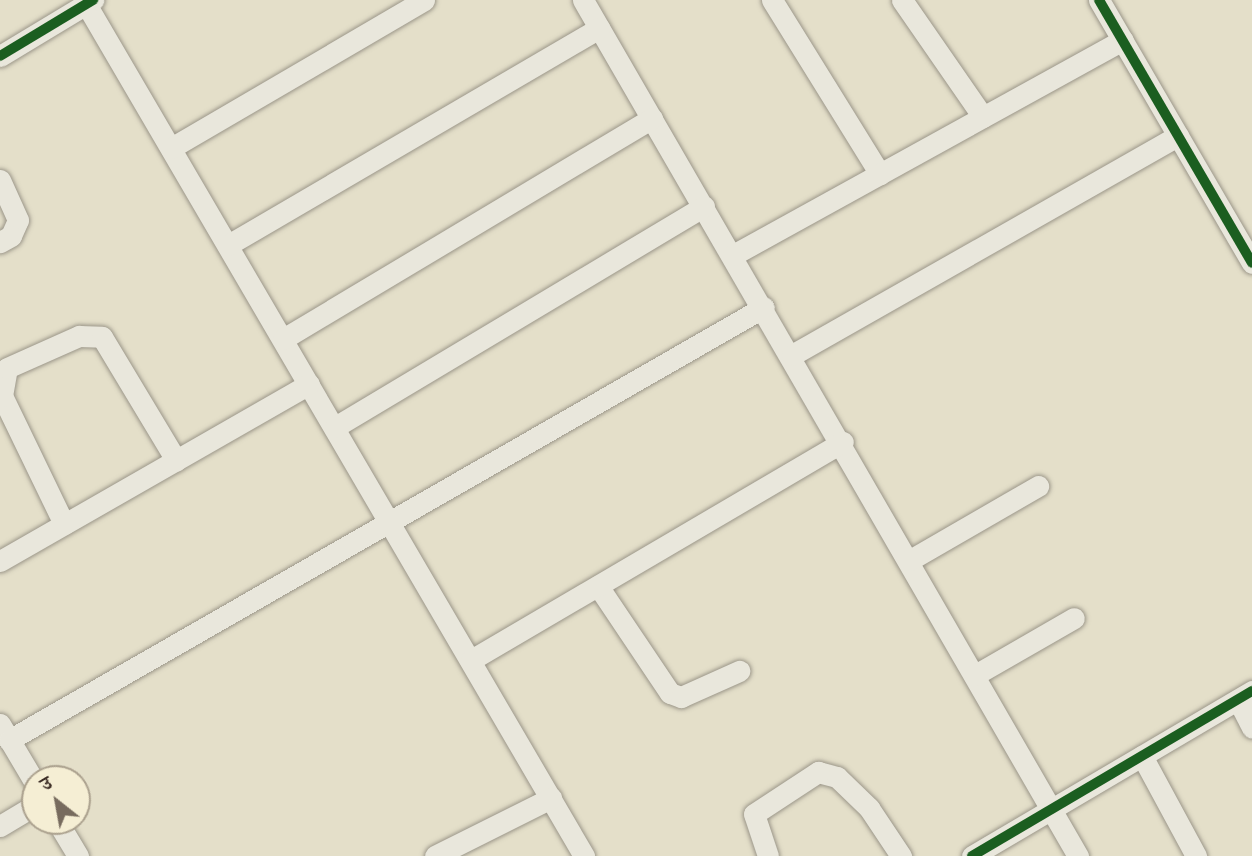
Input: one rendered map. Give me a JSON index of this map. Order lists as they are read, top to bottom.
{
  "north": "top left"
}
